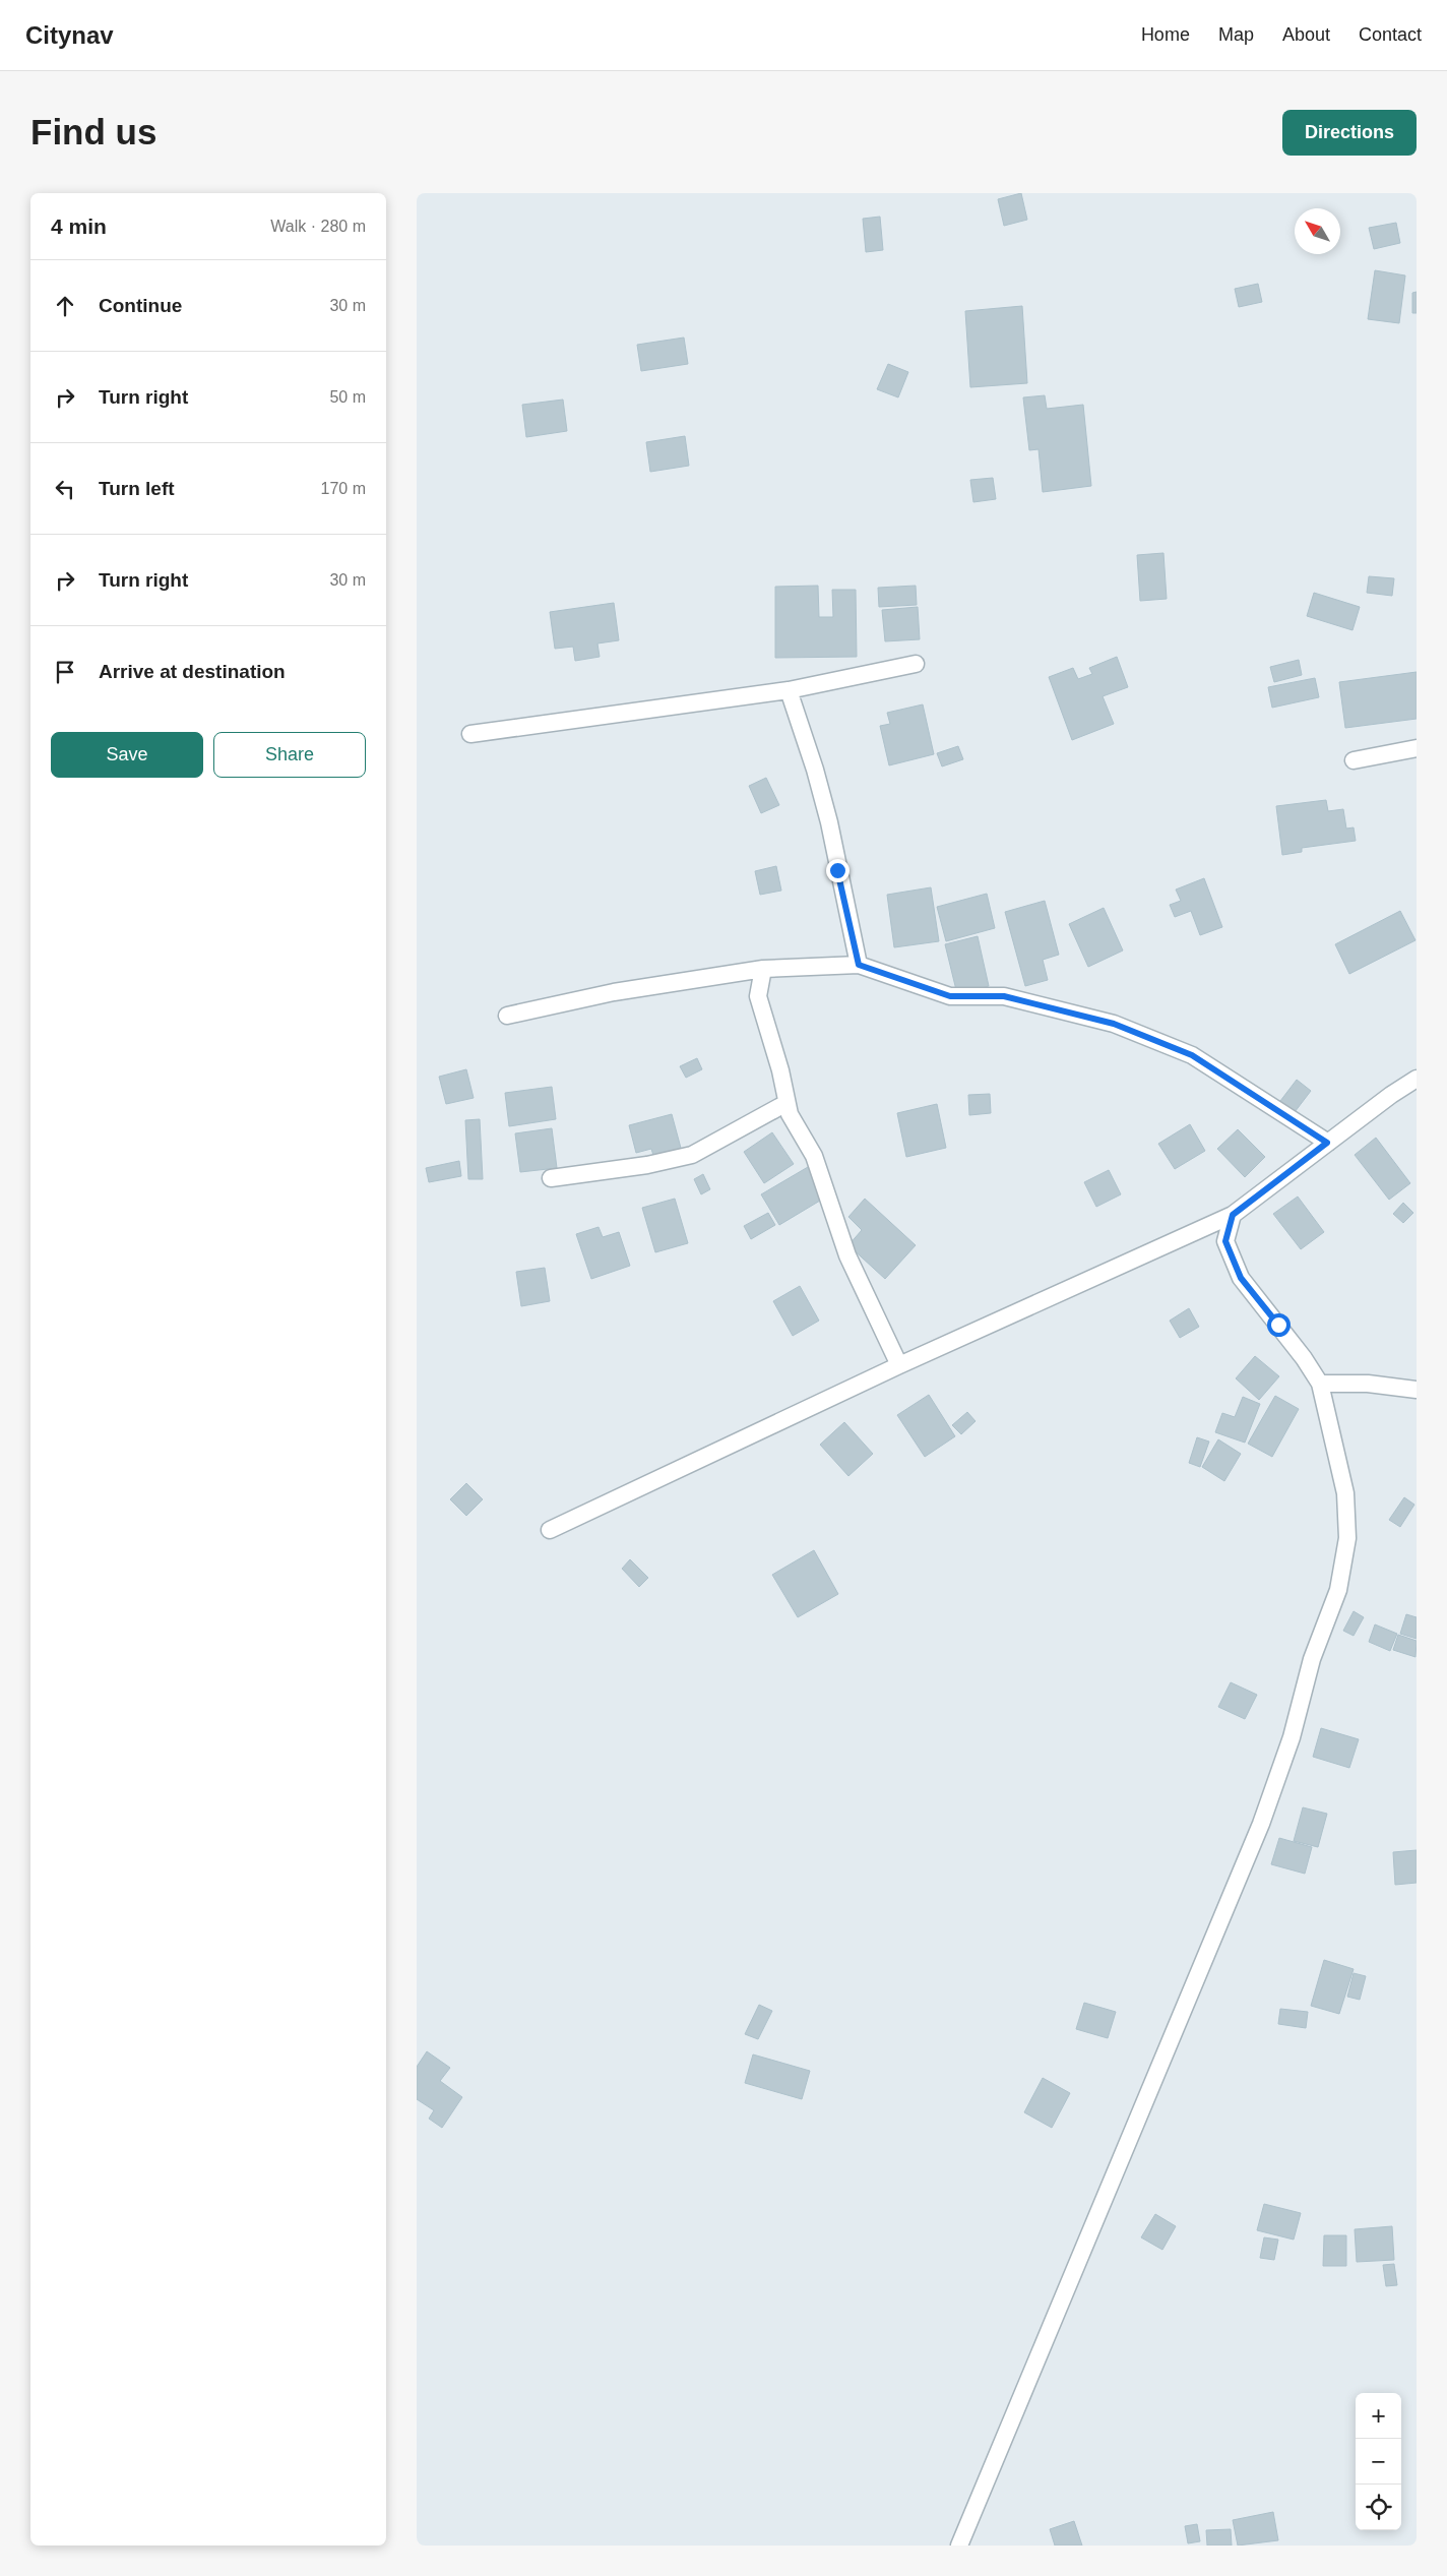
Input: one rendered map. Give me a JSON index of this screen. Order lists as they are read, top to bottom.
{
  "north": "top left",
  "page": {
    "header": "Citynav",
    "nav": [
      "Home",
      "Map",
      "About",
      "Contact"
    ],
    "buttons": [
      "Directions",
      ["Save", "Share"]
    ],
    "title": "Find us",
    "heading": ["4 min", "Walk · 280 m"],
    "list": [
      ["Continue", "30 m"],
      ["Turn right", "50 m"],
      ["Turn left", "170 m"],
      ["Turn right", "30 m"],
      "Arrive at destination"
    ],
    "map_buttons": ["+", "−"]
  }
}
